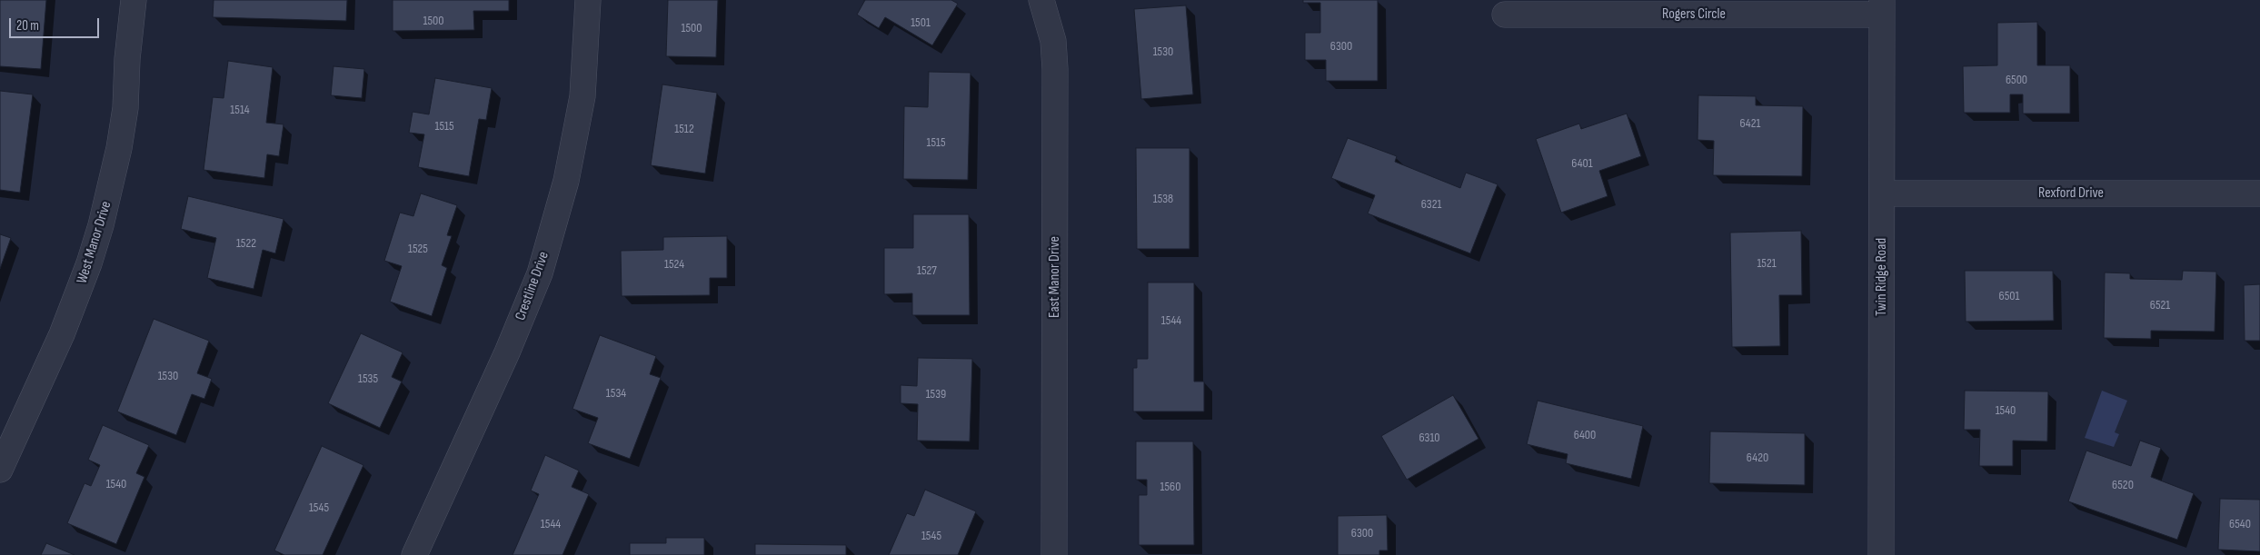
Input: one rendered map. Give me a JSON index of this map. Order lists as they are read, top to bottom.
{
  "streets": {
    "street": [
      "Rogers Circle",
      "Rexford Drive",
      "West Manor Drive",
      "East Manor Drive",
      "Twin Ridge Road",
      "Crestline Drive"
    ]
  },
  "crossings": [
    ["Rogers Circle", "Twin Ridge Road"],
    ["Rexford Drive", "Twin Ridge Road"]
  ],
  "house_numbers": [
    "1500",
    "1501",
    "1500",
    "6300",
    "1530",
    "6500",
    "1514",
    "6421",
    "1515",
    "1512",
    "1515",
    "6401",
    "1538",
    "6321",
    "1522",
    "1525",
    "1521",
    "1524",
    "1527",
    "6501",
    "6521",
    "1544",
    "1530",
    "1535",
    "1534",
    "1539",
    "1540",
    "6400",
    "6310",
    "6420",
    "1540",
    "6520",
    "1560",
    "1545",
    "1544",
    "6540",
    "6300",
    "1545"
  ],
  "scale_bar": "20 m"
}
